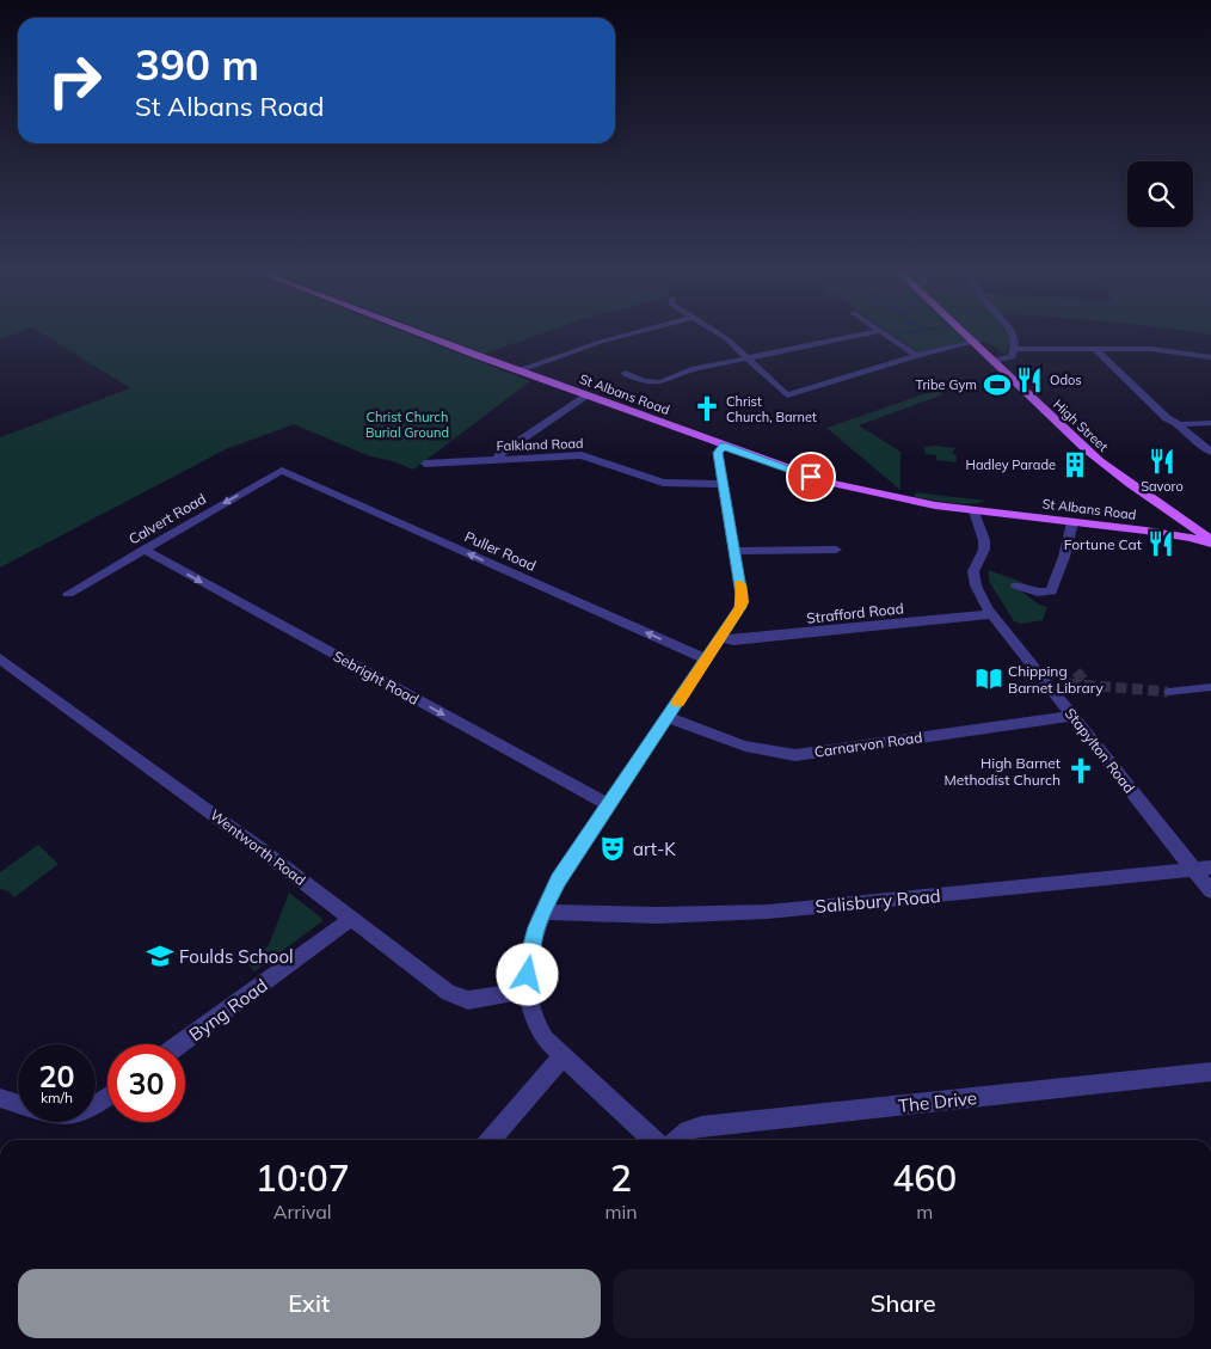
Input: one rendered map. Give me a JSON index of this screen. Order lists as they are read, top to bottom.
{
  "streets": {
    "main road": ["St Albans Road", "High Street"],
    "street": [
      "Falkland Road",
      "Calvert Road",
      "Puller Road",
      "Strafford Road",
      "Sebright Road",
      "Carnarvon Road",
      "Stapylton Road",
      "Wentworth Road",
      "Salisbury Road",
      "Byng Road",
      "The Drive"
    ]
  },
  "crossings": [
    ["St Albans Road", "High Street"],
    ["St Albans Road", "Stapylton Road"],
    ["Calvert Road", "Puller Road"],
    ["Calvert Road", "Sebright Road"],
    ["Strafford Road", "Stapylton Road"],
    ["Carnarvon Road", "Stapylton Road"],
    ["Stapylton Road", "Salisbury Road"],
    ["Wentworth Road", "Byng Road"]
  ],
  "one_way": ["Calvert Road", "Puller Road", "Sebright Road"],
  "parks": ["Christ Church Burial Ground"],
  "places": {
    "restaurant": ["Odos", "Savoro", "Fortune Cat"],
    "sports": ["Tribe Gym"],
    "church": ["Christ Church, Barnet", "High Barnet Methodist Church"],
    "building": ["Hadley Parade"],
    "library": ["Chipping Barnet Library"],
    "theatre": ["art-K"],
    "school or university": ["Foulds School"]
  },
  "page": {
    "turn": ["390 m", "St Albans Road"],
    "speed": "20 km/h",
    "limit": "30",
    "eta": [
      "10:07",
      "Arrival",
      "2",
      "min",
      "460",
      "m"
    ],
    "buttons": ["Exit", "Share"]
  }
}
